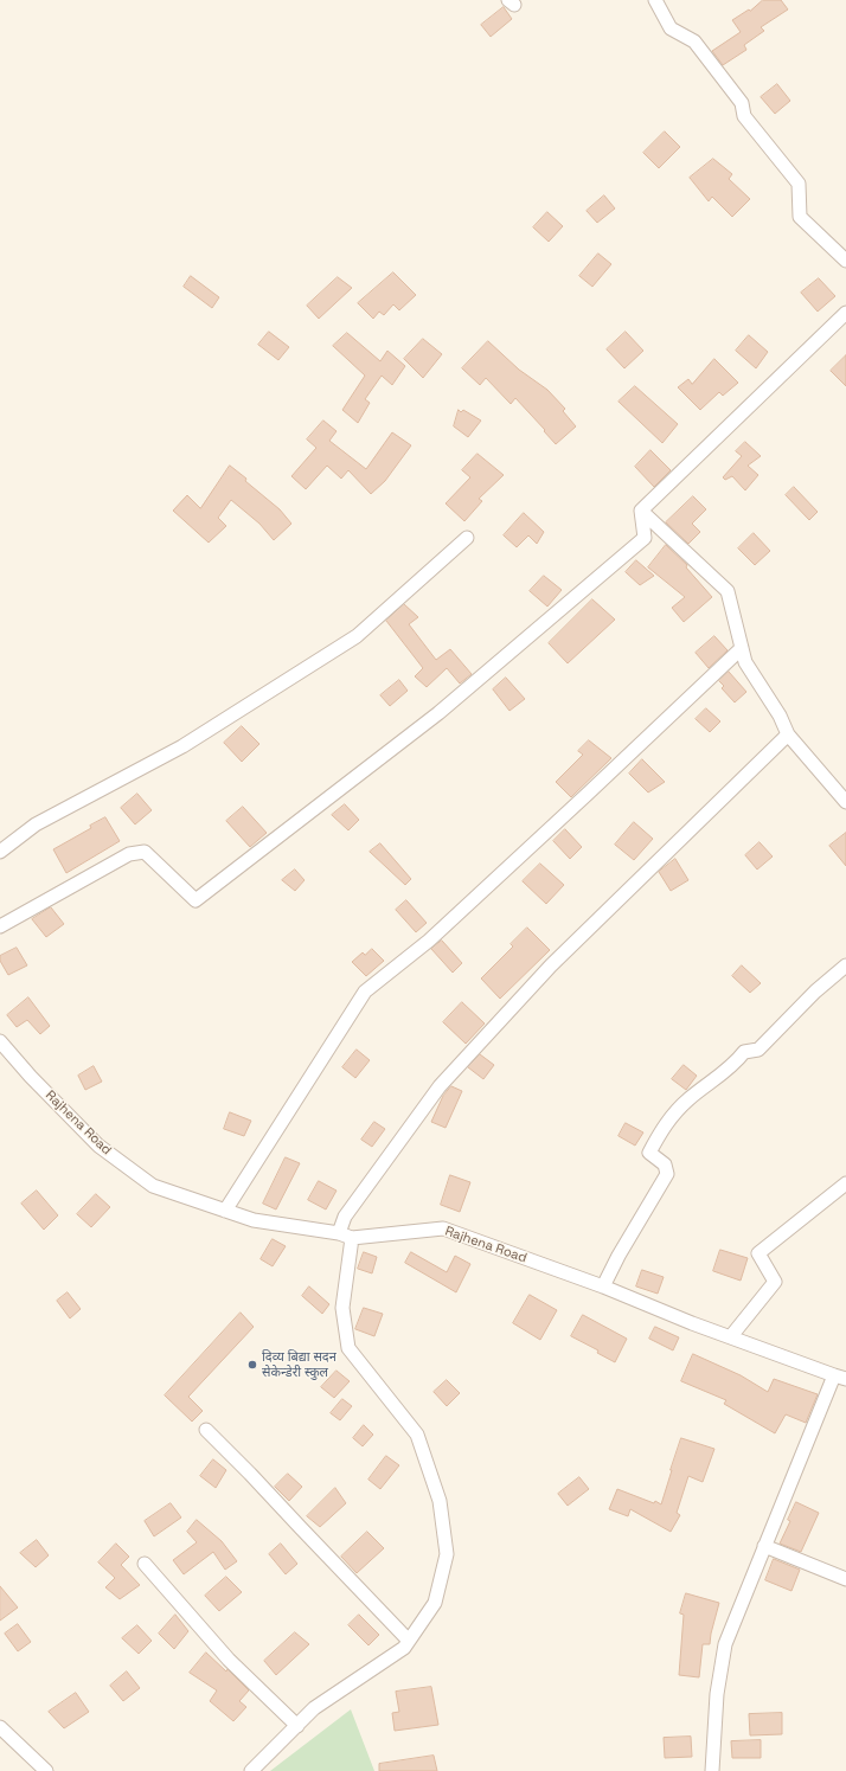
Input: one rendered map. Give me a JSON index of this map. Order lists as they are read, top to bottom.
{
  "streets": {
    "street": ["Rajhena Road"]
  },
  "places": ["दिव्य बिद्या सदन सेकेन्डेरी स्कुल"]
}
